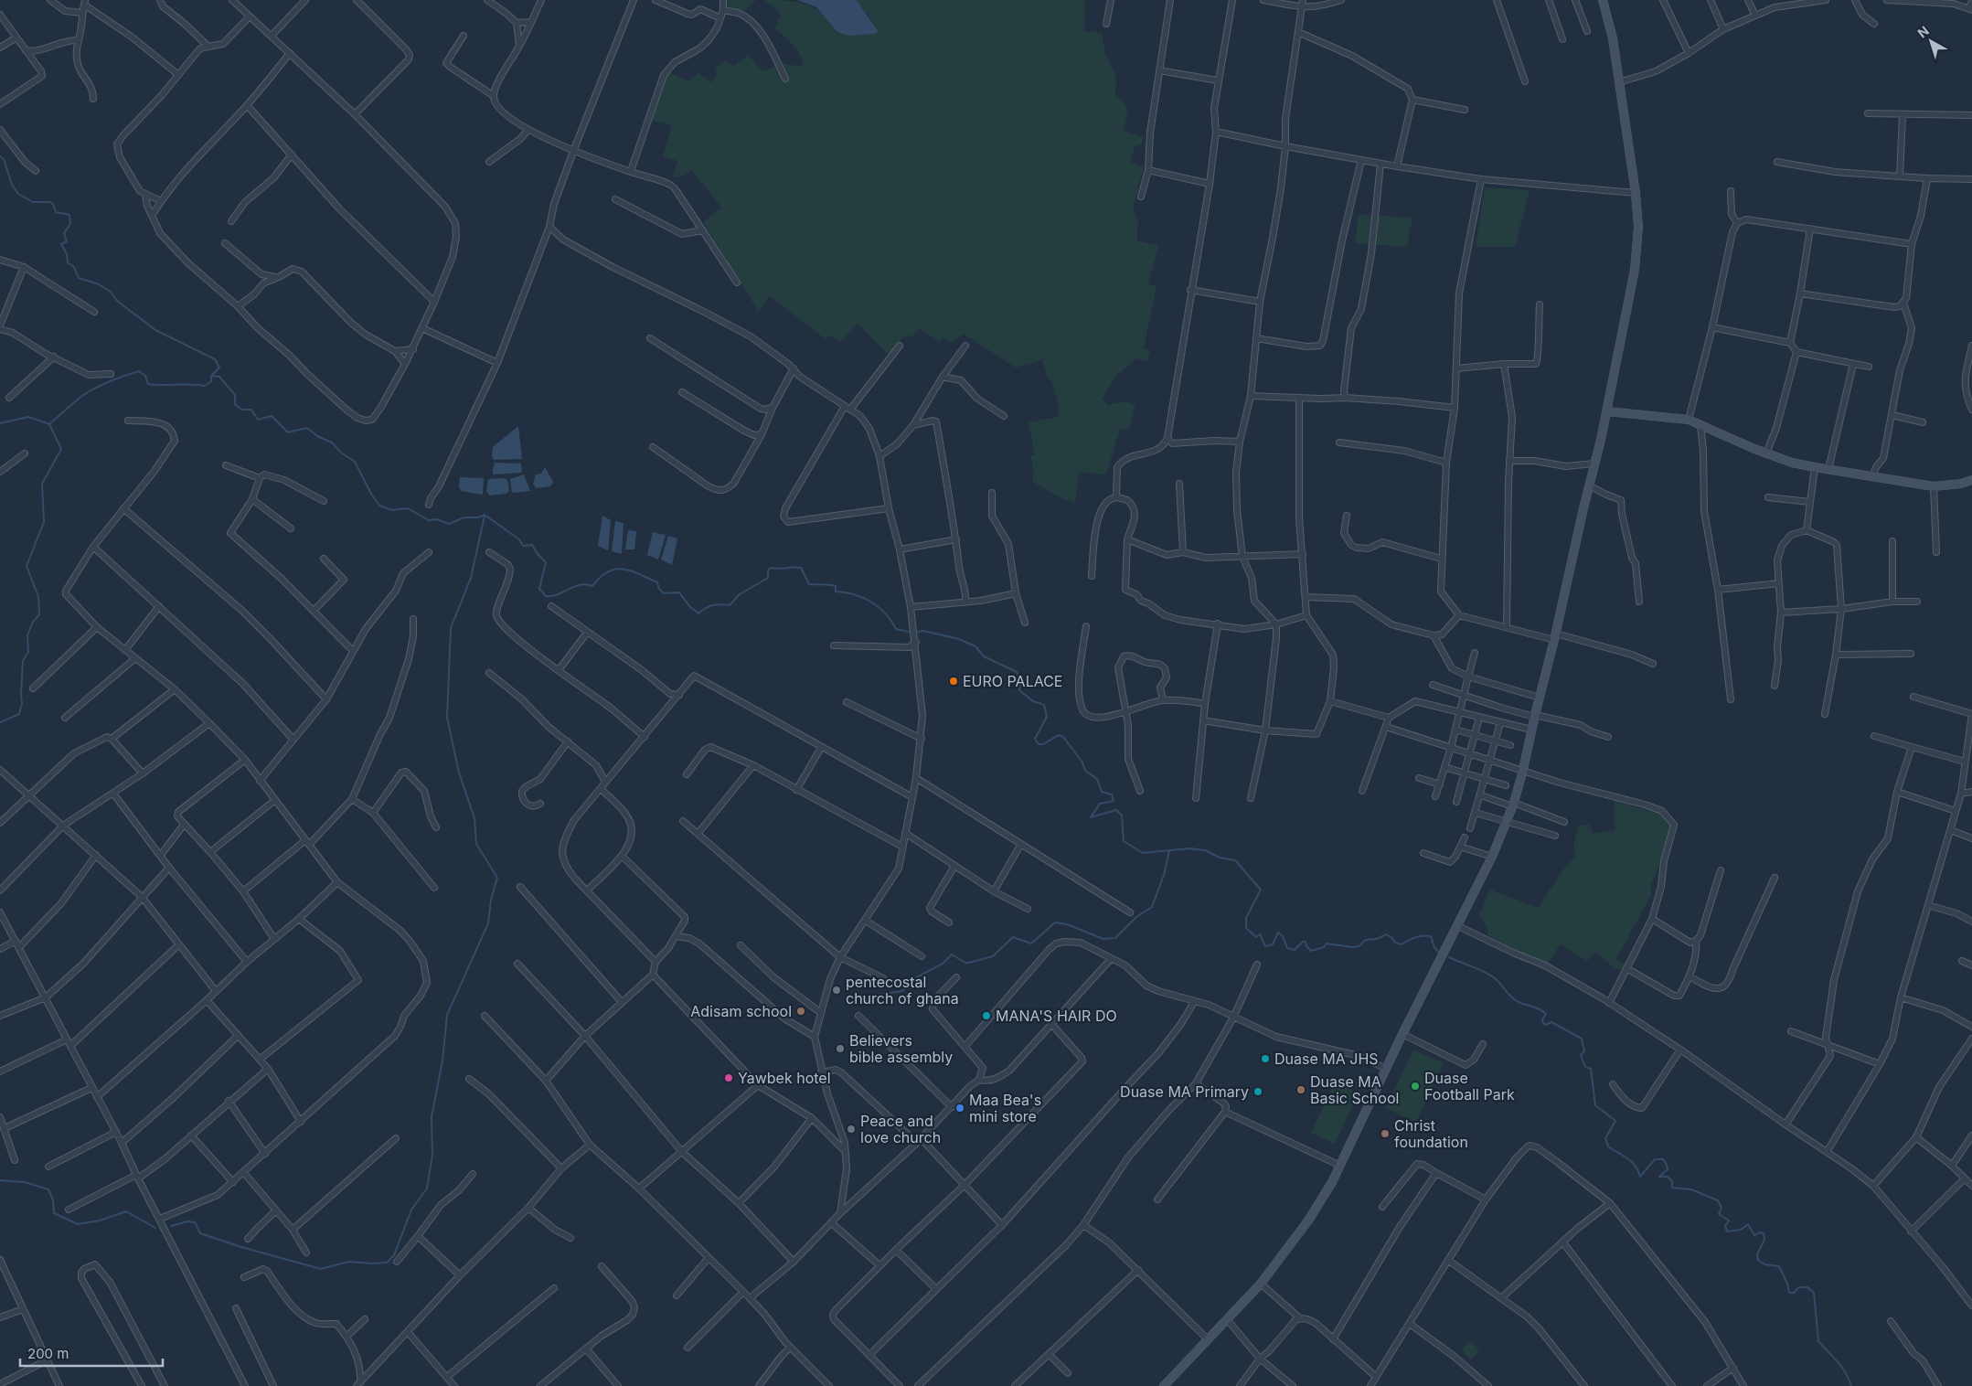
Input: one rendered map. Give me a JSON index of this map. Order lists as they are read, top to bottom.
{
  "places": [
    "EURO PALACE",
    "pentecostal church of ghana",
    "Adisam school",
    "MANA'S HAIR DO",
    "Believers bible assembly",
    "Duase MA JHS",
    "Yawbek hotel",
    "Duase Football Park",
    "Duase MA Basic School",
    "Duase MA Primary",
    "Maa Bea's mini store",
    "Peace and love church",
    "Christ foundation"
  ],
  "scale_bar": "200 m",
  "north": "top left"
}
